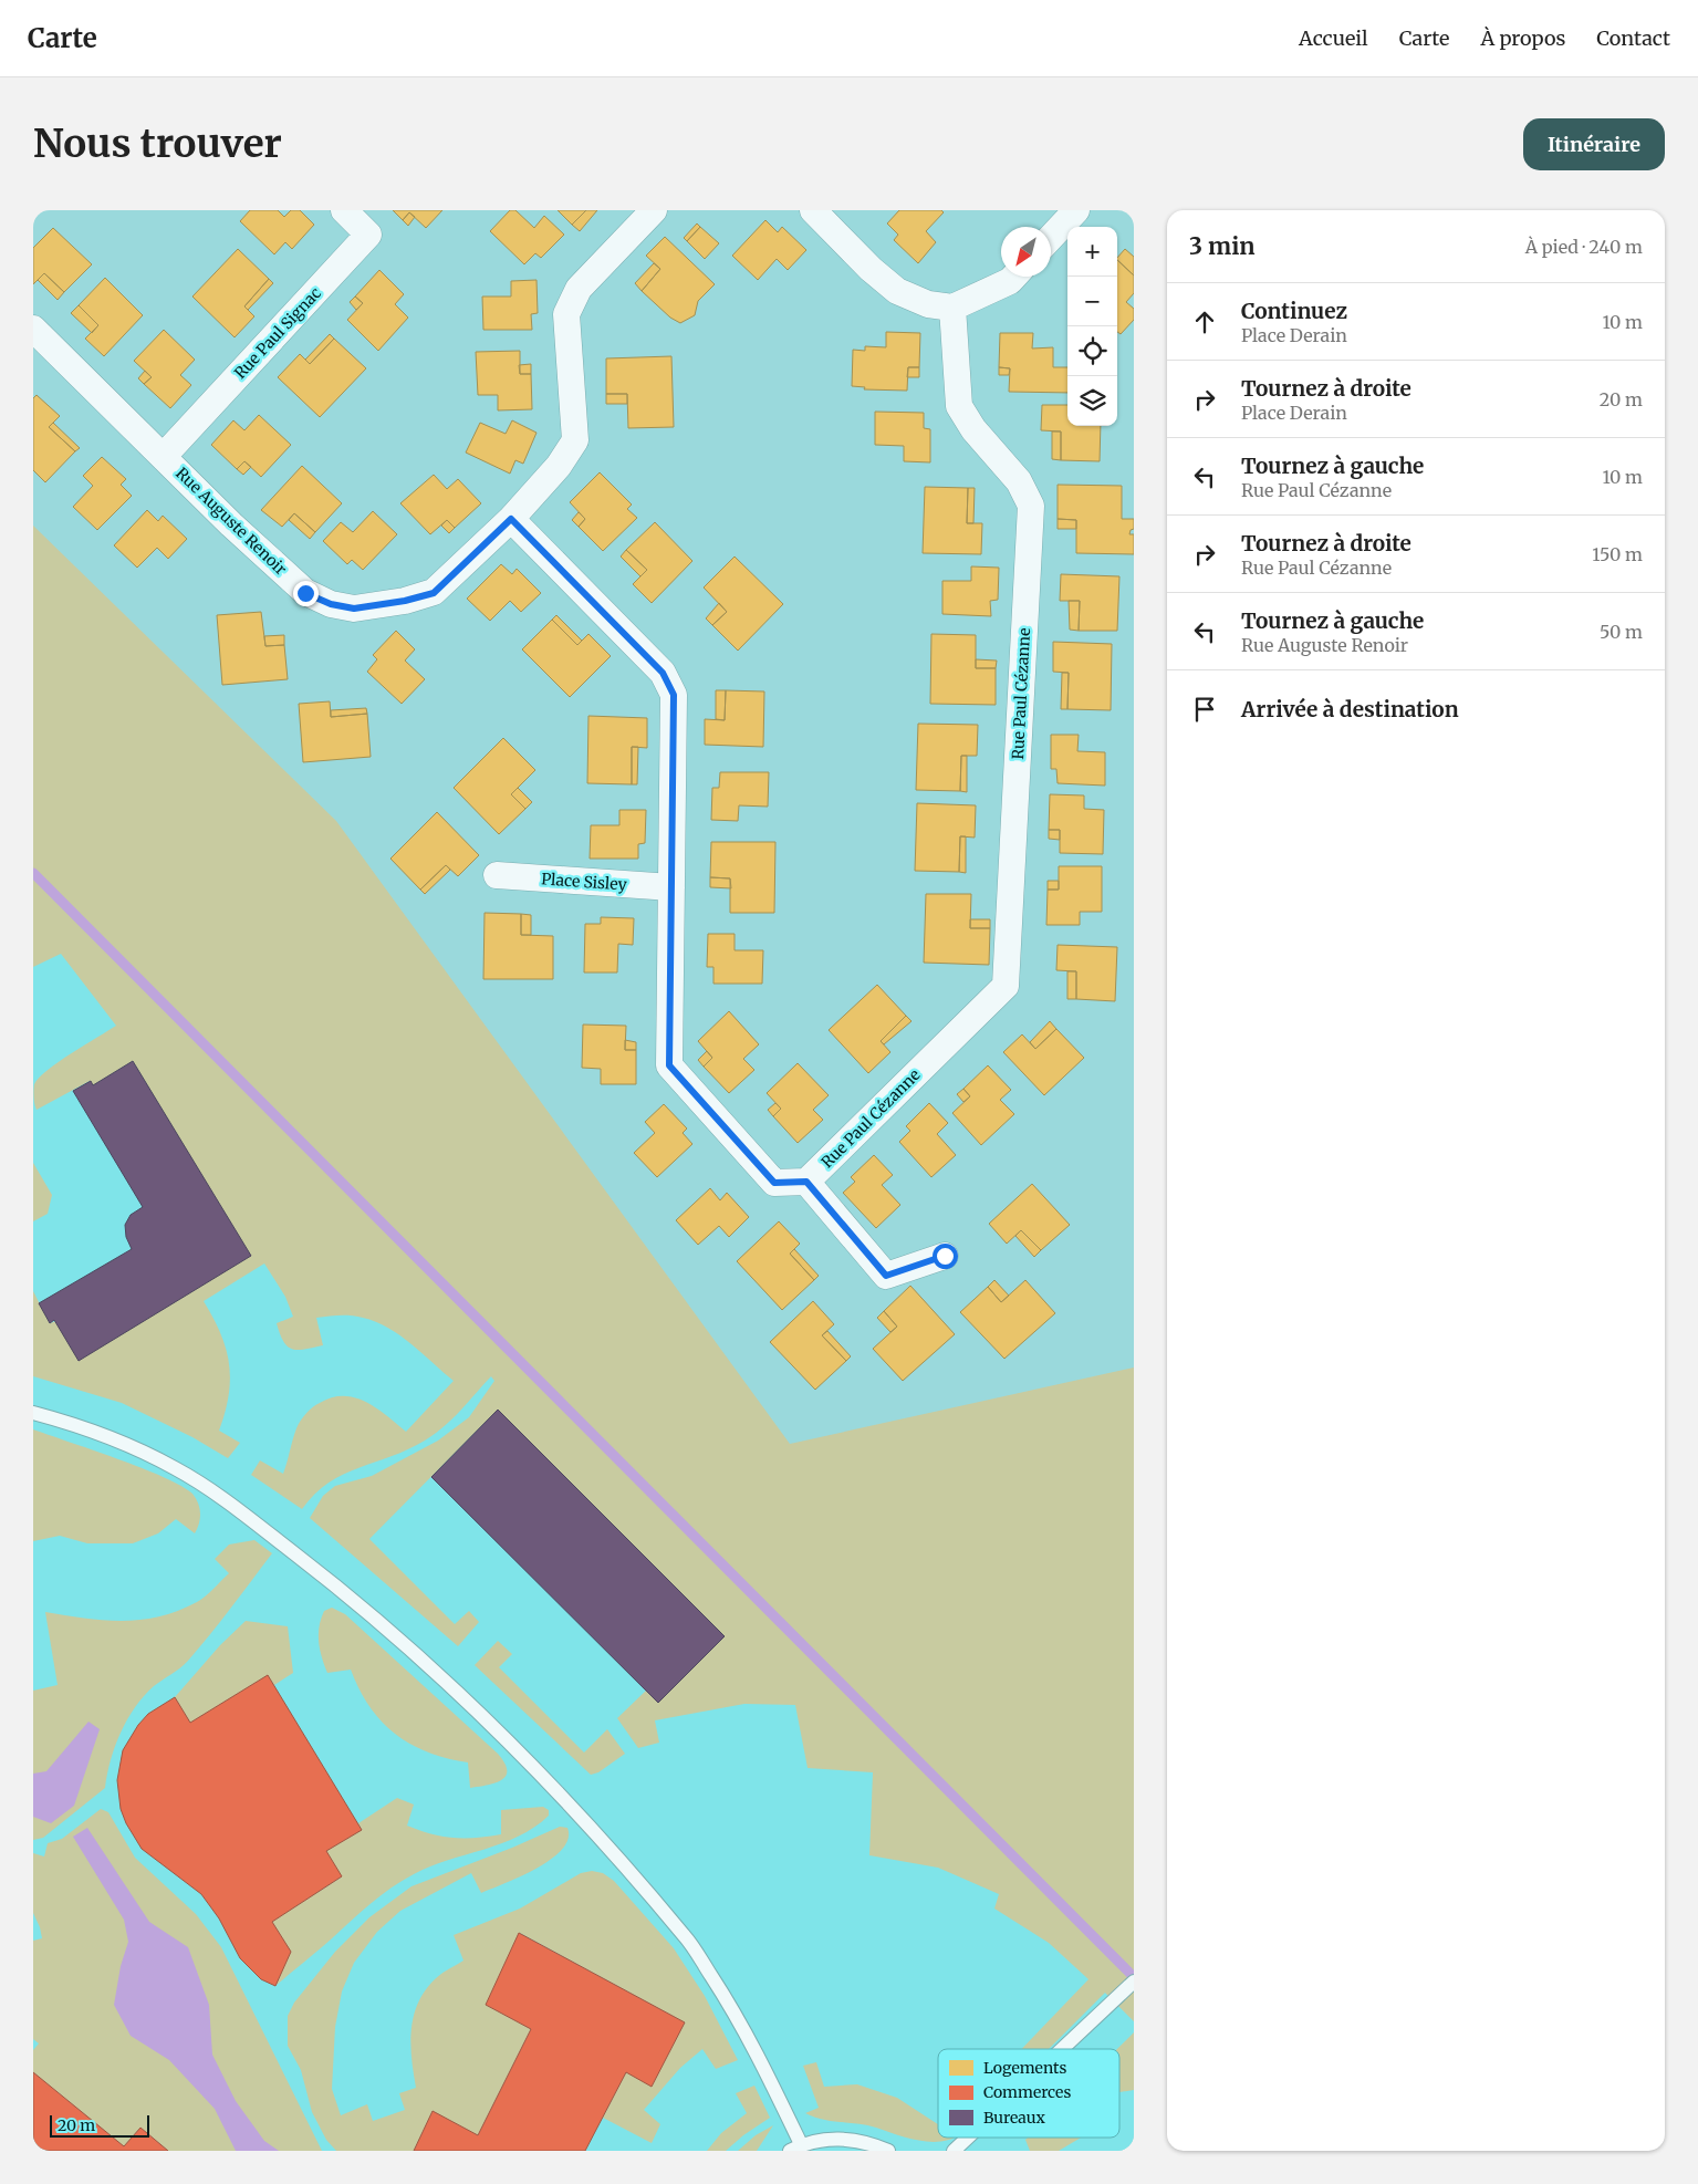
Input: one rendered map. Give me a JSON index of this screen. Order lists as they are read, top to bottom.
{
  "streets": {
    "street": [
      "Rue Paul Signac",
      "Rue Auguste Renoir",
      "Rue Paul Cézanne",
      "Place Sisley"
    ]
  },
  "crossings": [
    ["Rue Paul Signac", "Rue Auguste Renoir"]
  ],
  "legend": ["Logements", "Commerces", "Bureaux"],
  "scale_bar": "20 m",
  "north": "bottom left",
  "page": {
    "header": "Carte",
    "nav": [
      "Accueil",
      "Carte",
      "À propos",
      "Contact"
    ],
    "buttons": "Itinéraire",
    "title": "Nous trouver",
    "heading": ["3 min", "À pied · 240 m"],
    "map_buttons": ["+", "−"],
    "list": [
      ["Continuez", "Place Derain", "10 m"],
      ["Tournez à droite", "Place Derain", "20 m"],
      ["Tournez à gauche", "Rue Paul Cézanne", "10 m"],
      ["Tournez à droite", "Rue Paul Cézanne", "150 m"],
      ["Tournez à gauche", "Rue Auguste Renoir", "50 m"],
      "Arrivée à destination"
    ],
    "scale": "20 m"
  }
}
